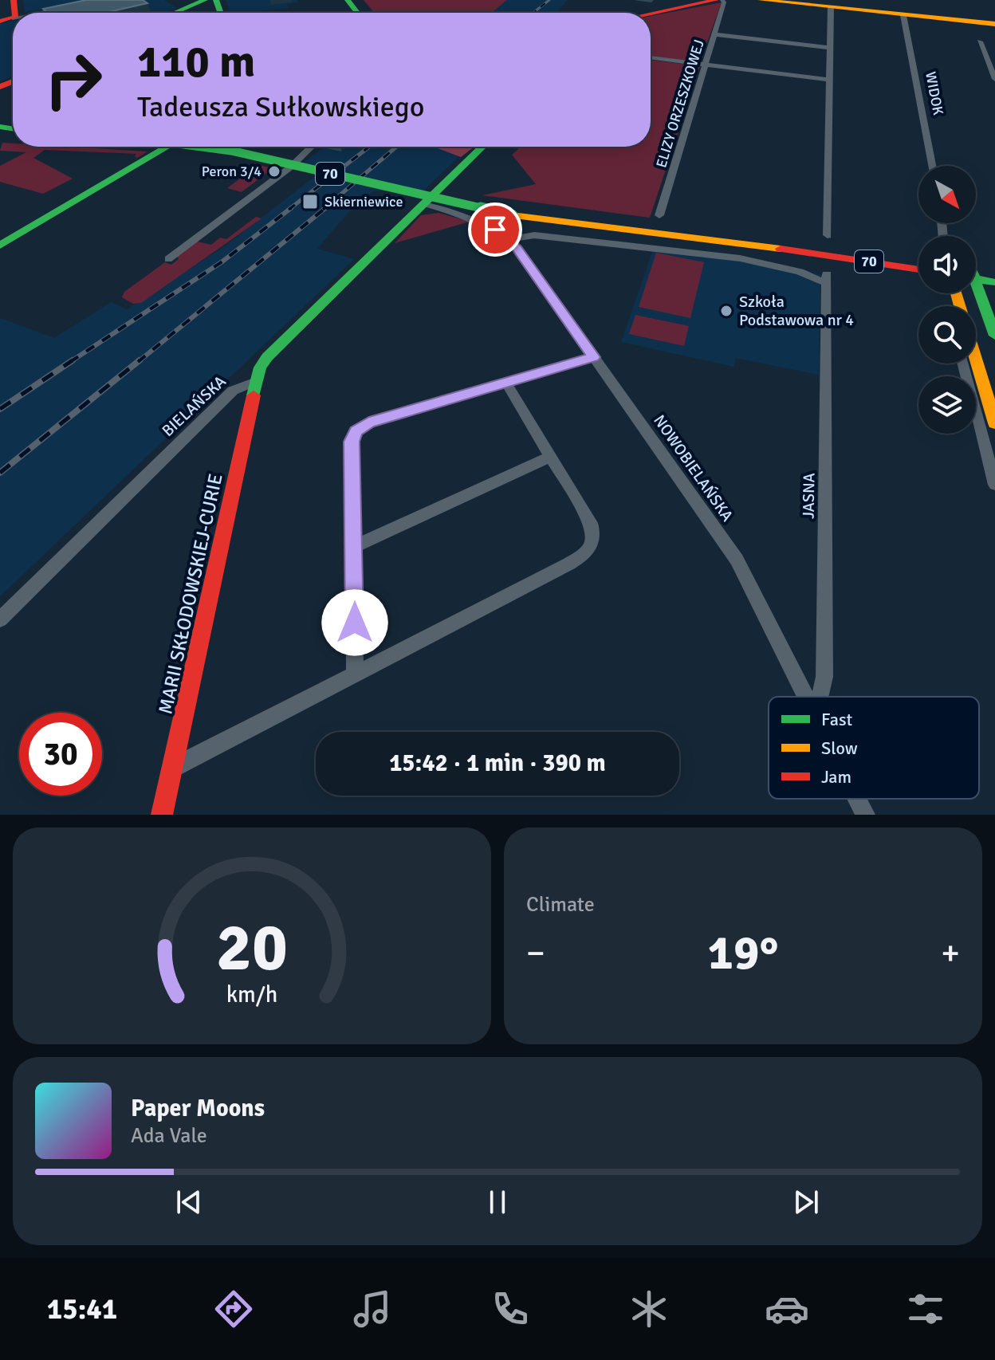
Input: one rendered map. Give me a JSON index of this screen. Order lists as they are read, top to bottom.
{
  "streets": {
    "main road": ["70", "MARII SKŁODOWSKIEJ-CURIE"],
    "street": [
      "WIDOK",
      "ELIZY ORZESZKOWEJ",
      "BIELAŃSKA",
      "NOWOBIELAŃSKA",
      "JASNA"
    ]
  },
  "crossings": [
    ["BIELAŃSKA", "MARII SKŁODOWSKIEJ-CURIE"],
    ["NOWOBIELAŃSKA", "JASNA"]
  ],
  "places": {
    "other": ["Peron 3/4", "Szkoła Podstawowa nr 4"],
    "transit": ["Skierniewice"]
  },
  "legend": ["Fast", "Slow", "Jam"],
  "north": "bottom right",
  "page": {
    "turn": ["110 m", "Tadeusza Sułkowskiego"],
    "limit": "30",
    "trip": "15:42 · 1 min · 390 m",
    "tile": "Climate",
    "heat": ["−", "19°", "+"],
    "song": ["Paper Moons", "Ada Vale"],
    "tabs": "15:41",
    "gauge": ["20", "km/h"]
  }
}
